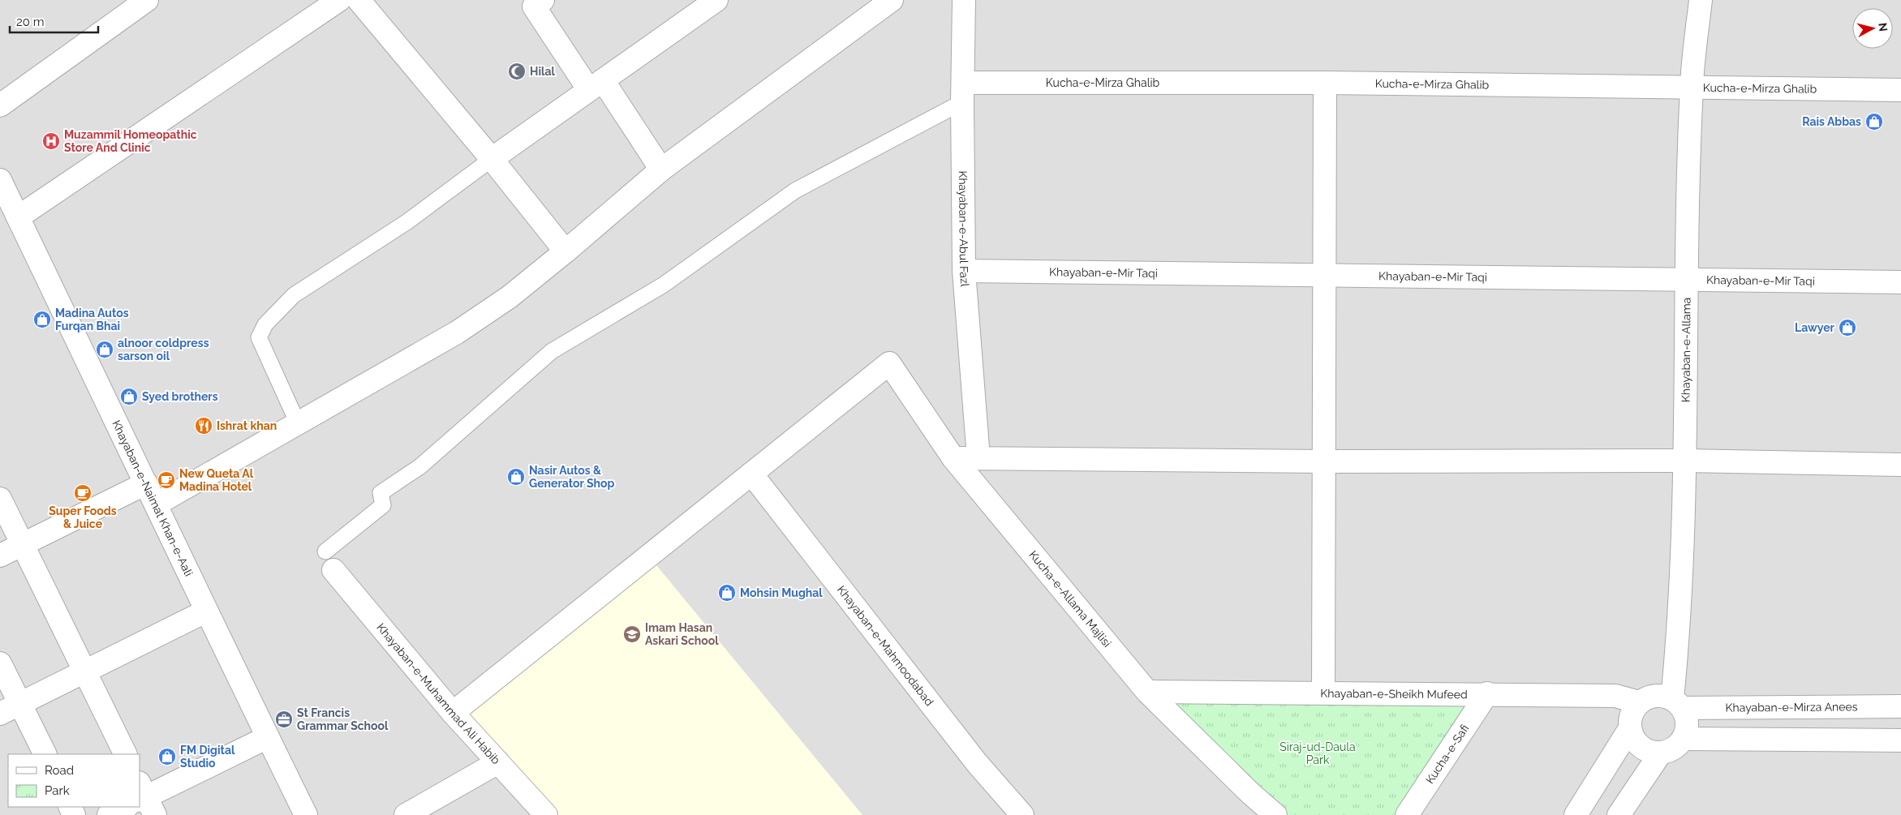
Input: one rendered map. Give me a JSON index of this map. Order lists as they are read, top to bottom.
{
  "streets": {
    "street": [
      "Kucha-e-Mirza Ghalib",
      "Khayaban-e-Abul Fazl",
      "Khayaban-e-Mir Taqi",
      "Khayaban-e-Allama",
      "Khayaban-e-Naimat Khan-e-Aali",
      "Kucha-e-Allama Majlisi",
      "Khayaban-e-Mahmoodabad",
      "Khayaban-e-Sheikh Mufeed",
      "Khayaban-e-Muhammad Ali Habib",
      "Khayaban-e-Mirza Anees",
      "Kucha-e-Safi"
    ]
  },
  "crossings": [
    ["Kucha-e-Mirza Ghalib", "Khayaban-e-Abul Fazl"],
    ["Kucha-e-Mirza Ghalib", "Khayaban-e-Allama"],
    ["Khayaban-e-Abul Fazl", "Khayaban-e-Mir Taqi"],
    ["Khayaban-e-Mir Taqi", "Khayaban-e-Allama"],
    ["Khayaban-e-Allama", "Khayaban-e-Sheikh Mufeed"],
    ["Khayaban-e-Allama", "Khayaban-e-Mirza Anees"],
    ["Kucha-e-Allama Majlisi", "Khayaban-e-Mahmoodabad"],
    ["Kucha-e-Allama Majlisi", "Khayaban-e-Sheikh Mufeed"],
    ["Khayaban-e-Sheikh Mufeed", "Khayaban-e-Mirza Anees"],
    ["Khayaban-e-Sheikh Mufeed", "Kucha-e-Safi"]
  ],
  "parks": ["Siraj-ud-Daula Park"],
  "places": {
    "mosque": ["Hilal"],
    "shop": [
      "Rais Abbas",
      "Madina Autos Furqan Bhai",
      "Lawyer",
      "alnoor coldpress sarson oil",
      "Syed brothers",
      "Nasir Autos & Generator Shop",
      "Mohsin Mughal",
      "FM Digital Studio"
    ],
    "hospital": ["Muzammil Homeopathic Store And Clinic"],
    "restaurant": ["Ishrat khan"],
    "cafe": ["New Queta Al Madina Hotel", "Super Foods & Juice"],
    "school or university": ["Imam Hasan Askari School"],
    "office": ["St Francis Grammar School"]
  },
  "legend": ["Road", "Park"],
  "scale_bar": "20 m",
  "north": "right"
}
